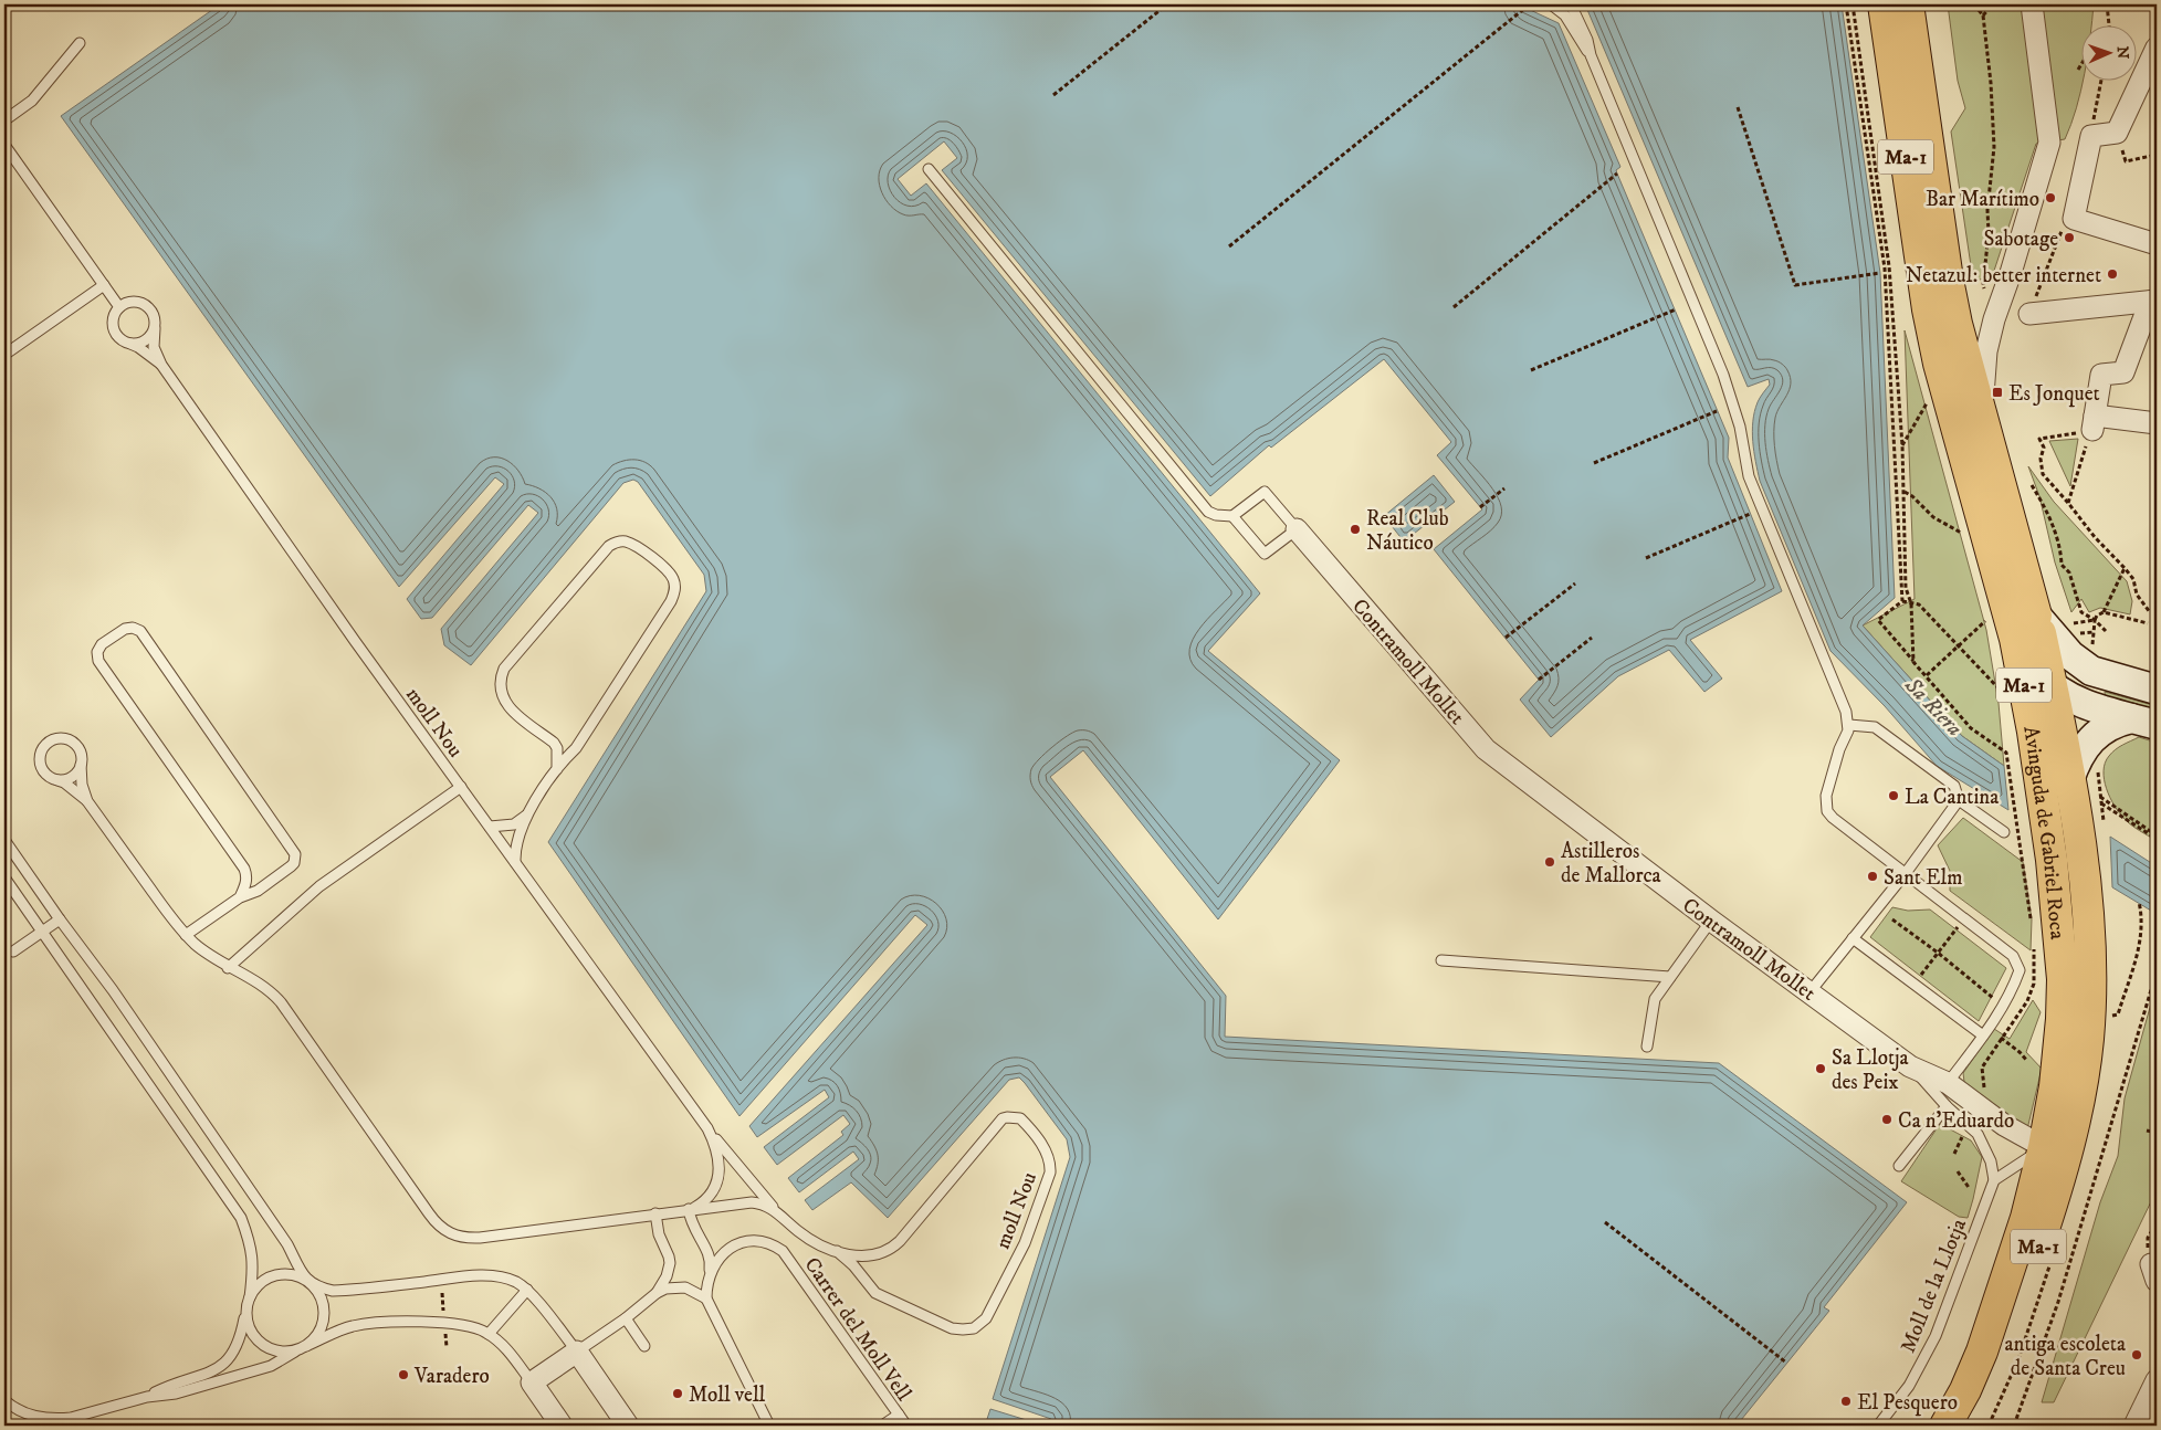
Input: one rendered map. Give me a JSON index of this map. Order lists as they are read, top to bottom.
{
  "streets": {
    "highway": ["Ma-1", "Avinguda de Gabriel Roca"],
    "street": ["Contramoll Mollet"],
    "lane": ["moll Nou", "Moll de la Llotja", "Carrer del Moll Vell"]
  },
  "crossings": [
    ["Contramoll Mollet", "Avinguda de Gabriel Roca"]
  ],
  "water": ["Sa Riera"],
  "places": {
    "other": [
      "Bar Marítimo",
      "Sabotage",
      "Netazul: better internet",
      "Real Club Náutico",
      "La Cantina",
      "Astilleros de Mallorca",
      "Sant Elm",
      "Sa Llotja des Peix",
      "Ca n'Eduardo",
      "antiga escoleta de Santa Creu",
      "Varadero",
      "Moll vell",
      "El Pesquero"
    ],
    "transit": ["Es Jonquet"]
  },
  "north": "right"
}
